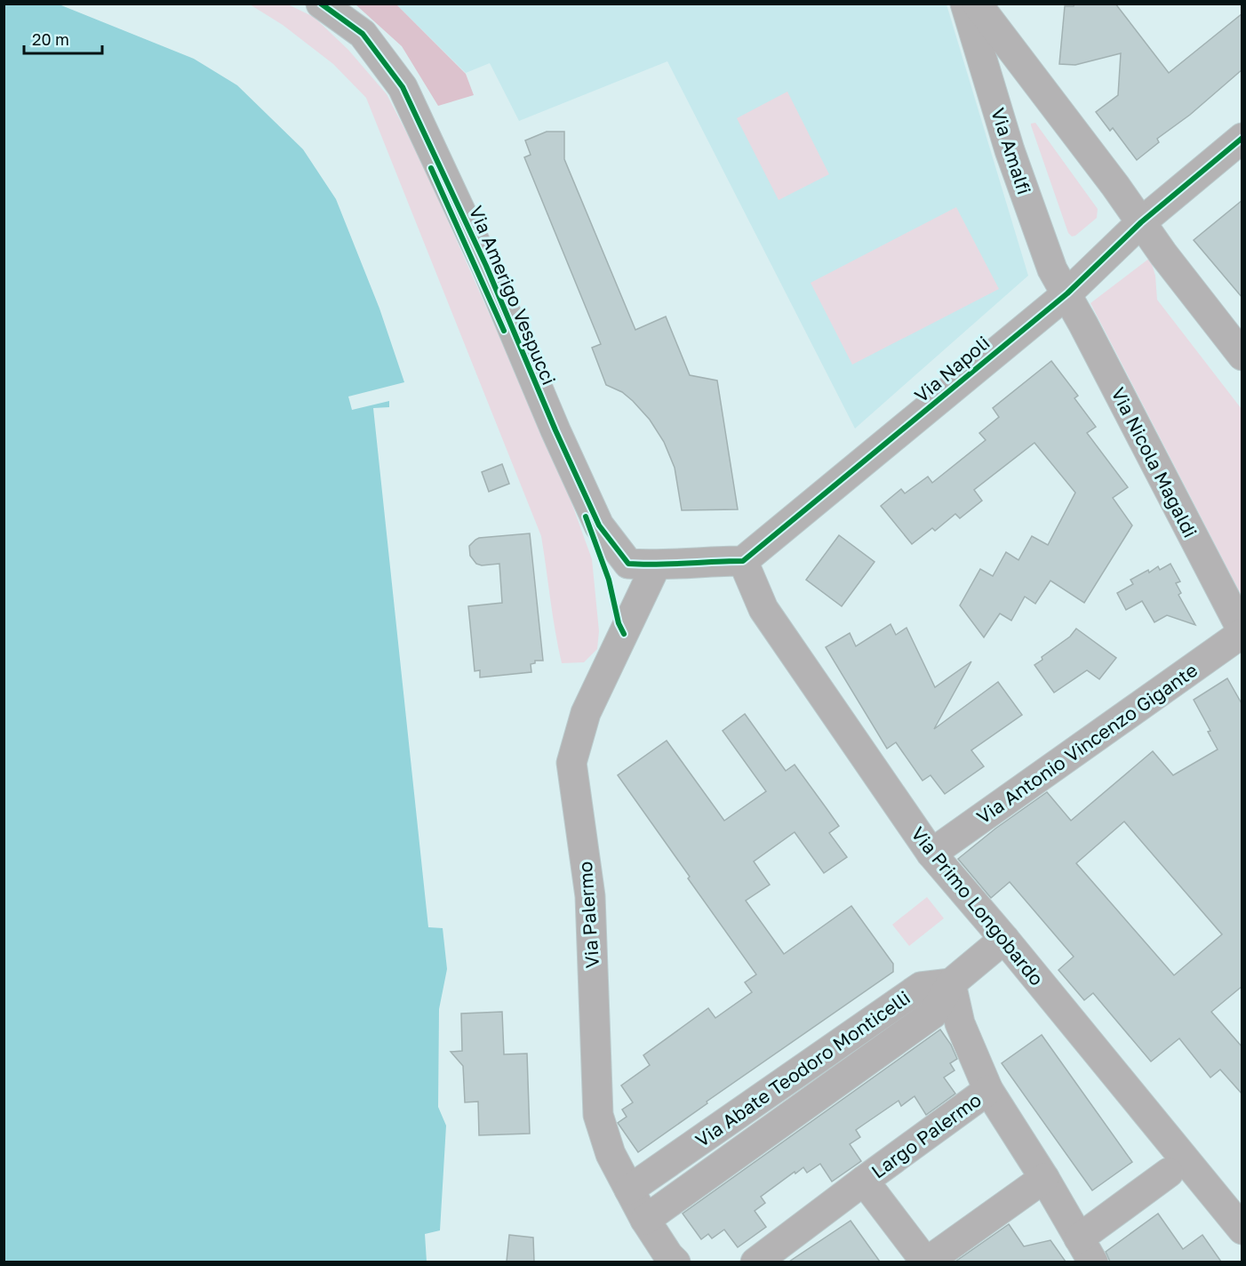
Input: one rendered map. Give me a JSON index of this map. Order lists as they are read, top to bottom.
{
  "streets": {
    "street": [
      "Via Amalfi",
      "Via Amerigo Vespucci",
      "Via Napoli",
      "Via Nicola Magaldi",
      "Via Antonio Vincenzo Gigante",
      "Via Primo Longobardo",
      "Via Palermo",
      "Via Abate Teodoro Monticelli",
      "Largo Palermo"
    ]
  },
  "crossings": [
    ["Via Amalfi", "Via Napoli"],
    ["Via Amalfi", "Via Nicola Magaldi"],
    ["Via Amerigo Vespucci", "Via Palermo"],
    ["Via Napoli", "Via Nicola Magaldi"],
    ["Via Napoli", "Via Primo Longobardo"],
    ["Via Nicola Magaldi", "Via Antonio Vincenzo Gigante"],
    ["Via Antonio Vincenzo Gigante", "Via Primo Longobardo"],
    ["Via Palermo", "Via Abate Teodoro Monticelli"],
    ["Via Abate Teodoro Monticelli", "Largo Palermo"]
  ],
  "scale_bar": "20 m"
}
